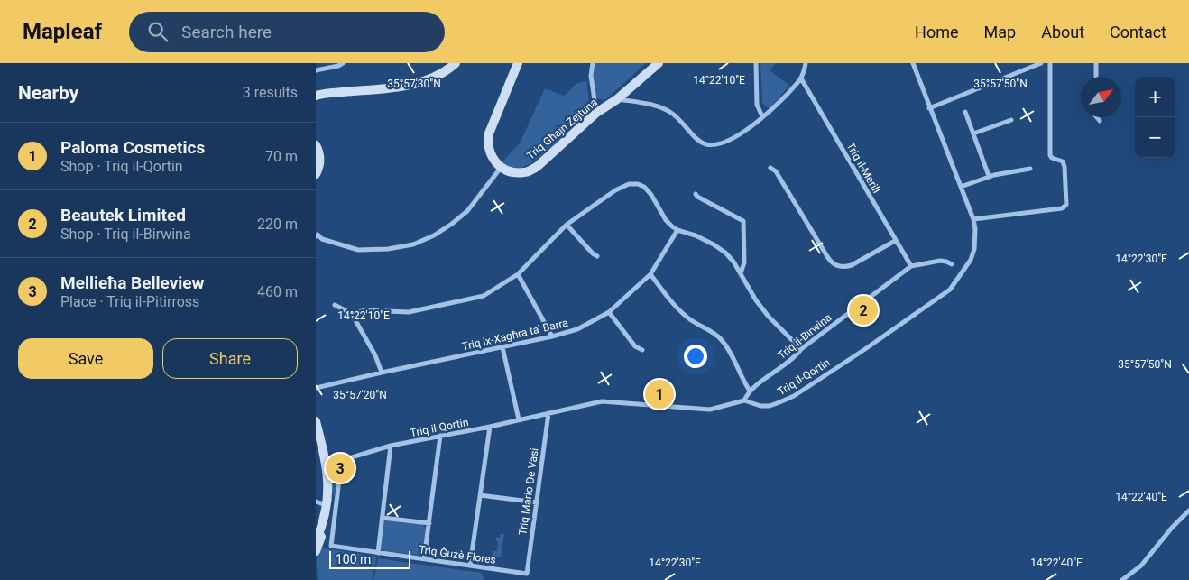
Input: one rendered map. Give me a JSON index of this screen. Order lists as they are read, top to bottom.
{
  "streets": {
    "street": [
      "Triq Għajn Żejtuna",
      "Triq il-Merill",
      "Triq ix-Xagħra ta' Barra",
      "Triq il-Birwina",
      "Triq il-Qortin",
      "Triq Mario De Vasi",
      "Triq Ġużè Flores"
    ]
  },
  "crossings": [
    ["Triq il-Merill", "Triq il-Birwina"],
    ["Triq il-Birwina", "Triq il-Qortin"],
    ["Triq il-Qortin", "Triq Mario De Vasi"],
    ["Triq il-Qortin", "Triq Ġużè Flores"],
    ["Triq Mario De Vasi", "Triq Ġużè Flores"]
  ],
  "scale_bar": "100 m",
  "north": "top right",
  "page": {
    "header": "Mapleaf",
    "search": "Search here",
    "nav": [
      "Home",
      "Map",
      "About",
      "Contact"
    ],
    "heading": ["Nearby", "3 results"],
    "map_buttons": ["+", "−"],
    "list": [
      {
        "mark": "1",
        "name": "Paloma Cosmetics",
        "note": "Shop · Triq il-Qortin",
        "value": "70 m"
      },
      {
        "mark": "2",
        "name": "Beautek Limited",
        "note": "Shop · Triq il-Birwina",
        "value": "220 m"
      },
      {
        "mark": "3",
        "name": "Mellieħa Belleview",
        "note": "Place · Triq il-Pitirross",
        "value": "460 m"
      }
    ],
    "pins": ["2", "1", "3"],
    "buttons": ["Save", "Share"],
    "scale": "100 m"
  },
  "coordinates": [
    "14°22'10\"E",
    "35°57'30\"N",
    "35°57'50\"N",
    "14°22'30\"E",
    "35°57'20\"N",
    "14°22'40\"E"
  ]
}
